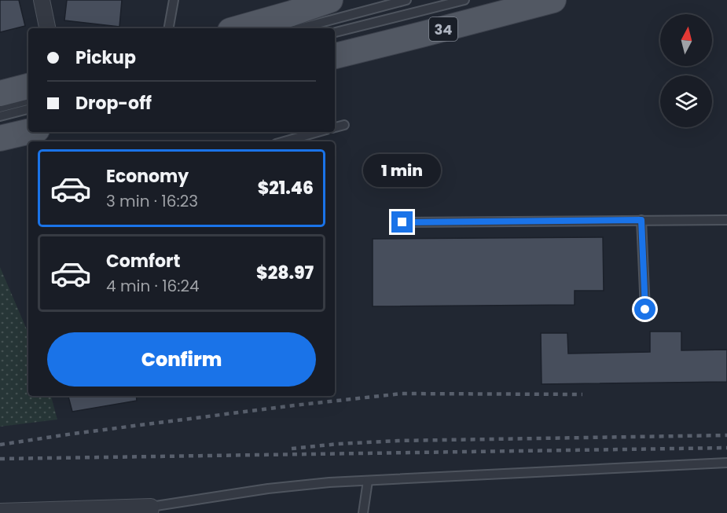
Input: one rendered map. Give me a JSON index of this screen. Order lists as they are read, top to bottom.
{
  "streets": {
    "main road": ["34"]
  },
  "north": "top",
  "page": {
    "banner": ["Pickup", "Drop-off"],
    "list": [
      {
        "name": "Economy",
        "note": "3 min · 16:23",
        "value": "$21.46"
      },
      {
        "name": "Comfort",
        "note": "4 min · 16:24",
        "value": "$28.97"
      }
    ],
    "bubble": "1 min",
    "buttons": "Confirm"
  }
}
